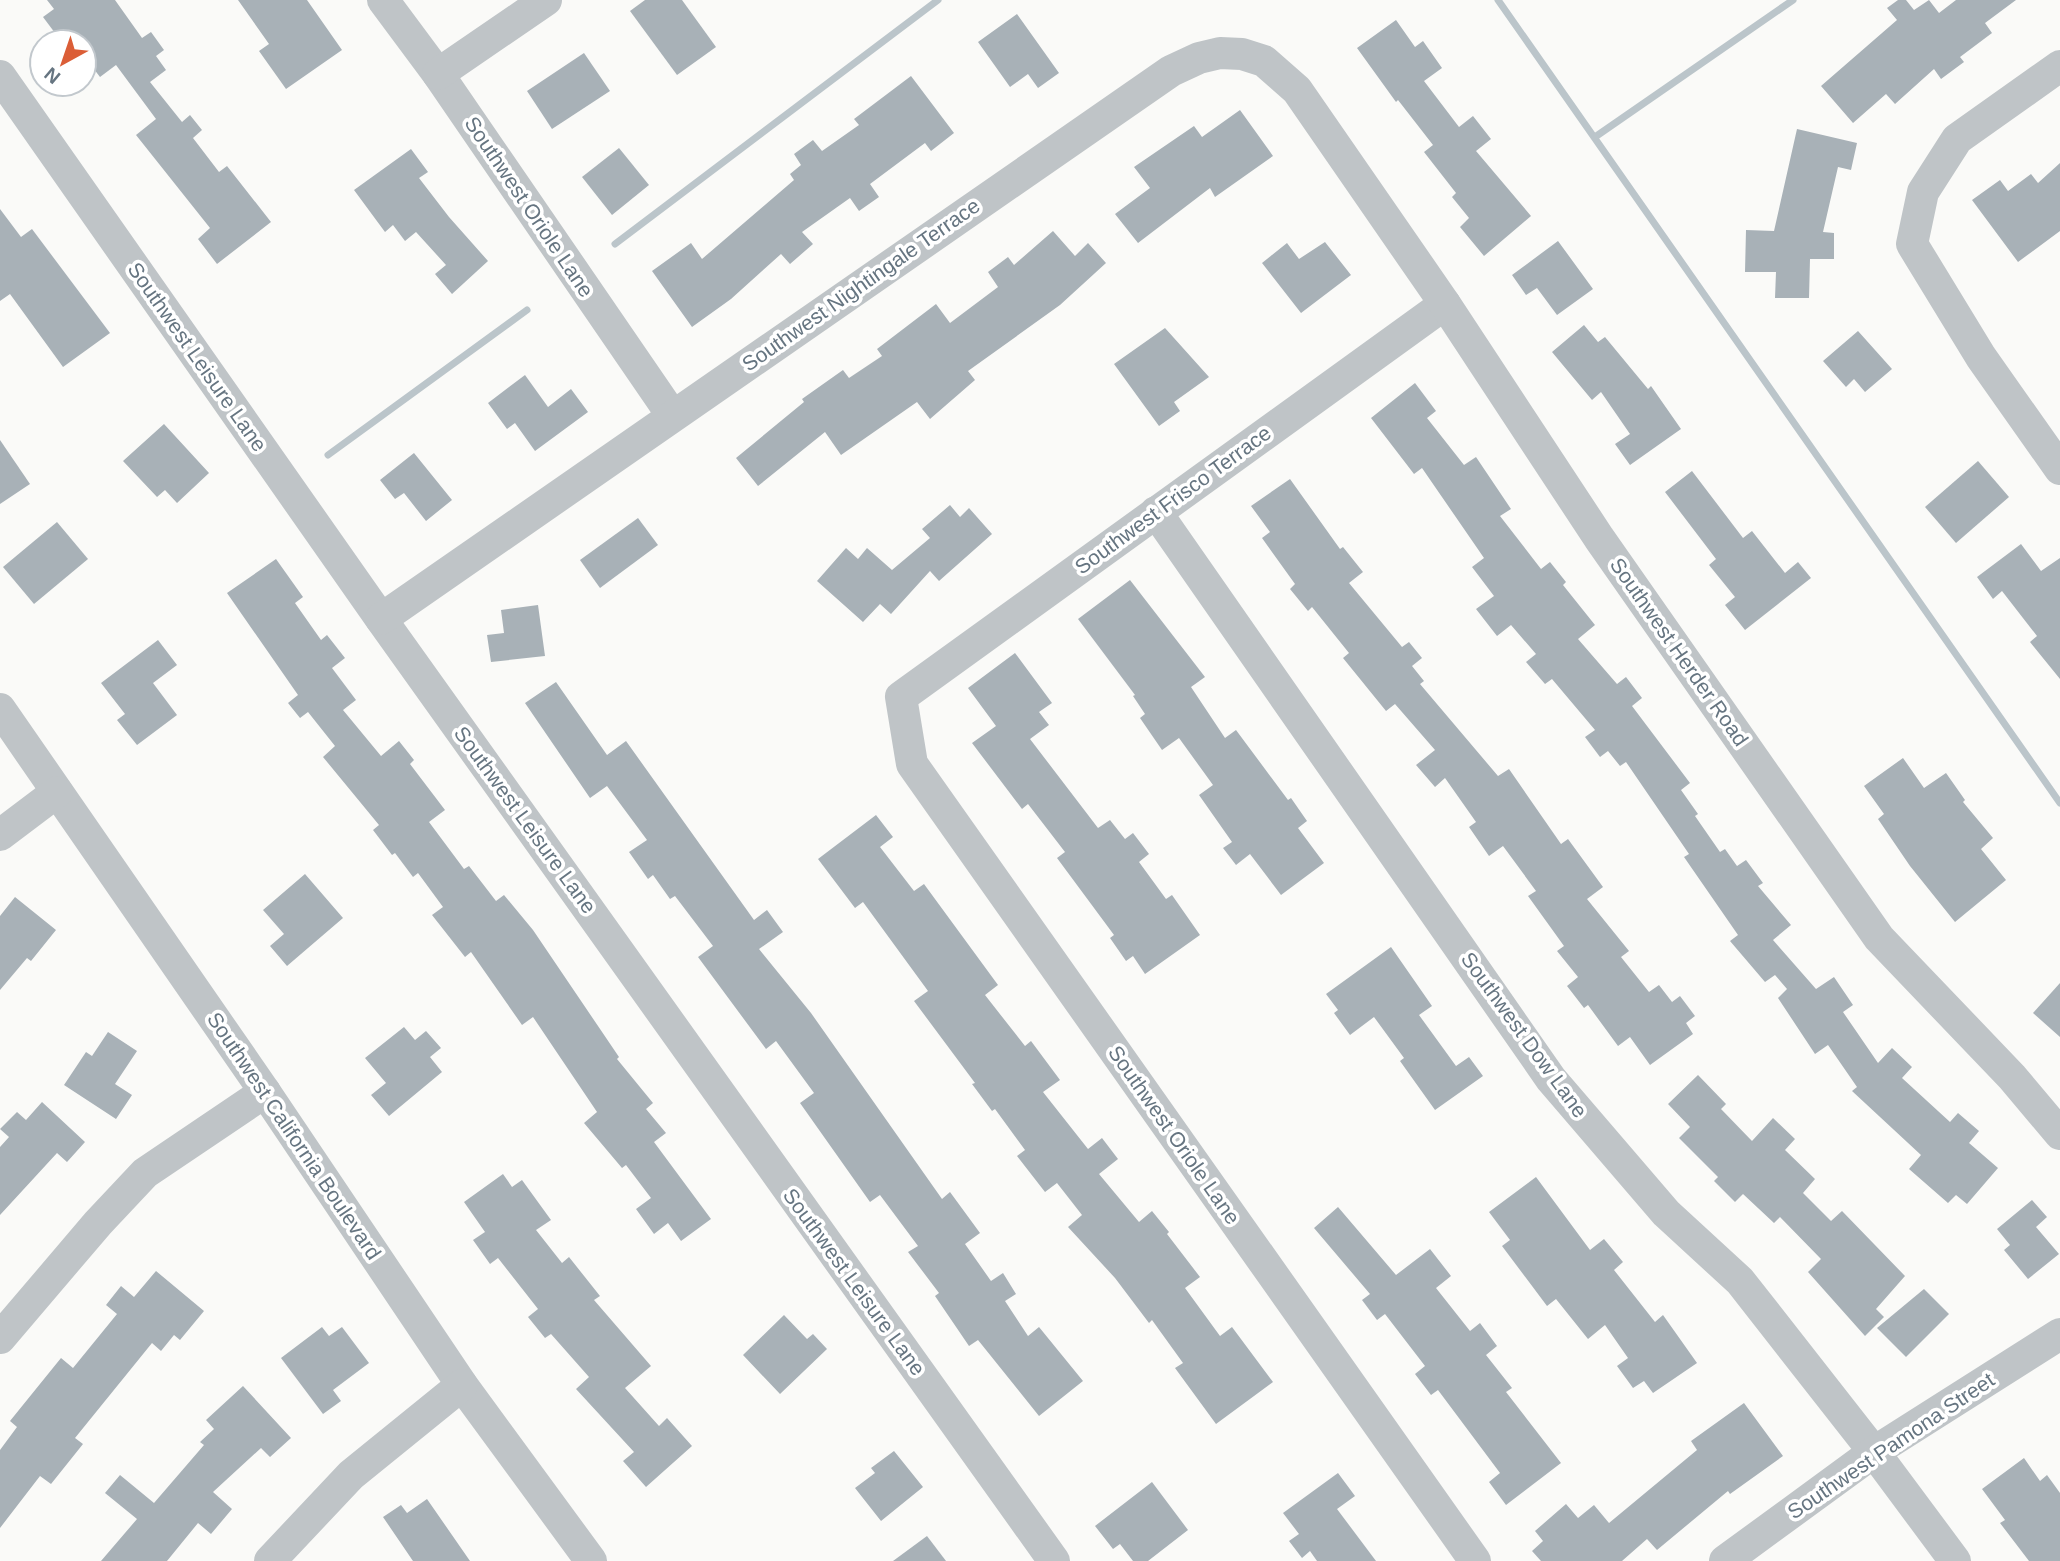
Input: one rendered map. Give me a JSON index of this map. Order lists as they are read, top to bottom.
{
  "streets": {
    "street": [
      "Southwest Oriole Lane",
      "Southwest Nightingale Terrace",
      "Southwest Leisure Lane",
      "Southwest Frisco Terrace",
      "Southwest Herder Road",
      "Southwest Dow Lane",
      "Southwest California Boulevard",
      "Southwest Pamona Street"
    ]
  },
  "crossings": [
    ["Southwest Oriole Lane", "Southwest Nightingale Terrace"],
    ["Southwest Oriole Lane", "Southwest Frisco Terrace"],
    ["Southwest Nightingale Terrace", "Southwest Leisure Lane"],
    ["Southwest Nightingale Terrace", "Southwest Herder Road"],
    ["Southwest Frisco Terrace", "Southwest Herder Road"],
    ["Southwest Frisco Terrace", "Southwest Dow Lane"],
    ["Southwest Dow Lane", "Southwest Pamona Street"]
  ],
  "north": "bottom left"
}
